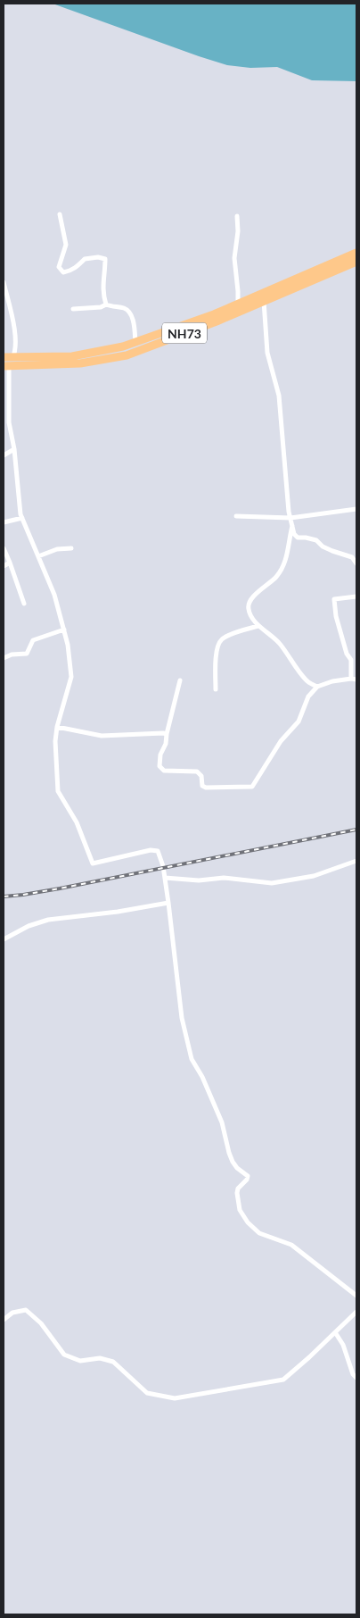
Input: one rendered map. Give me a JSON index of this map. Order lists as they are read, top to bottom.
{
  "streets": {
    "highway": ["NH73"]
  }
}
